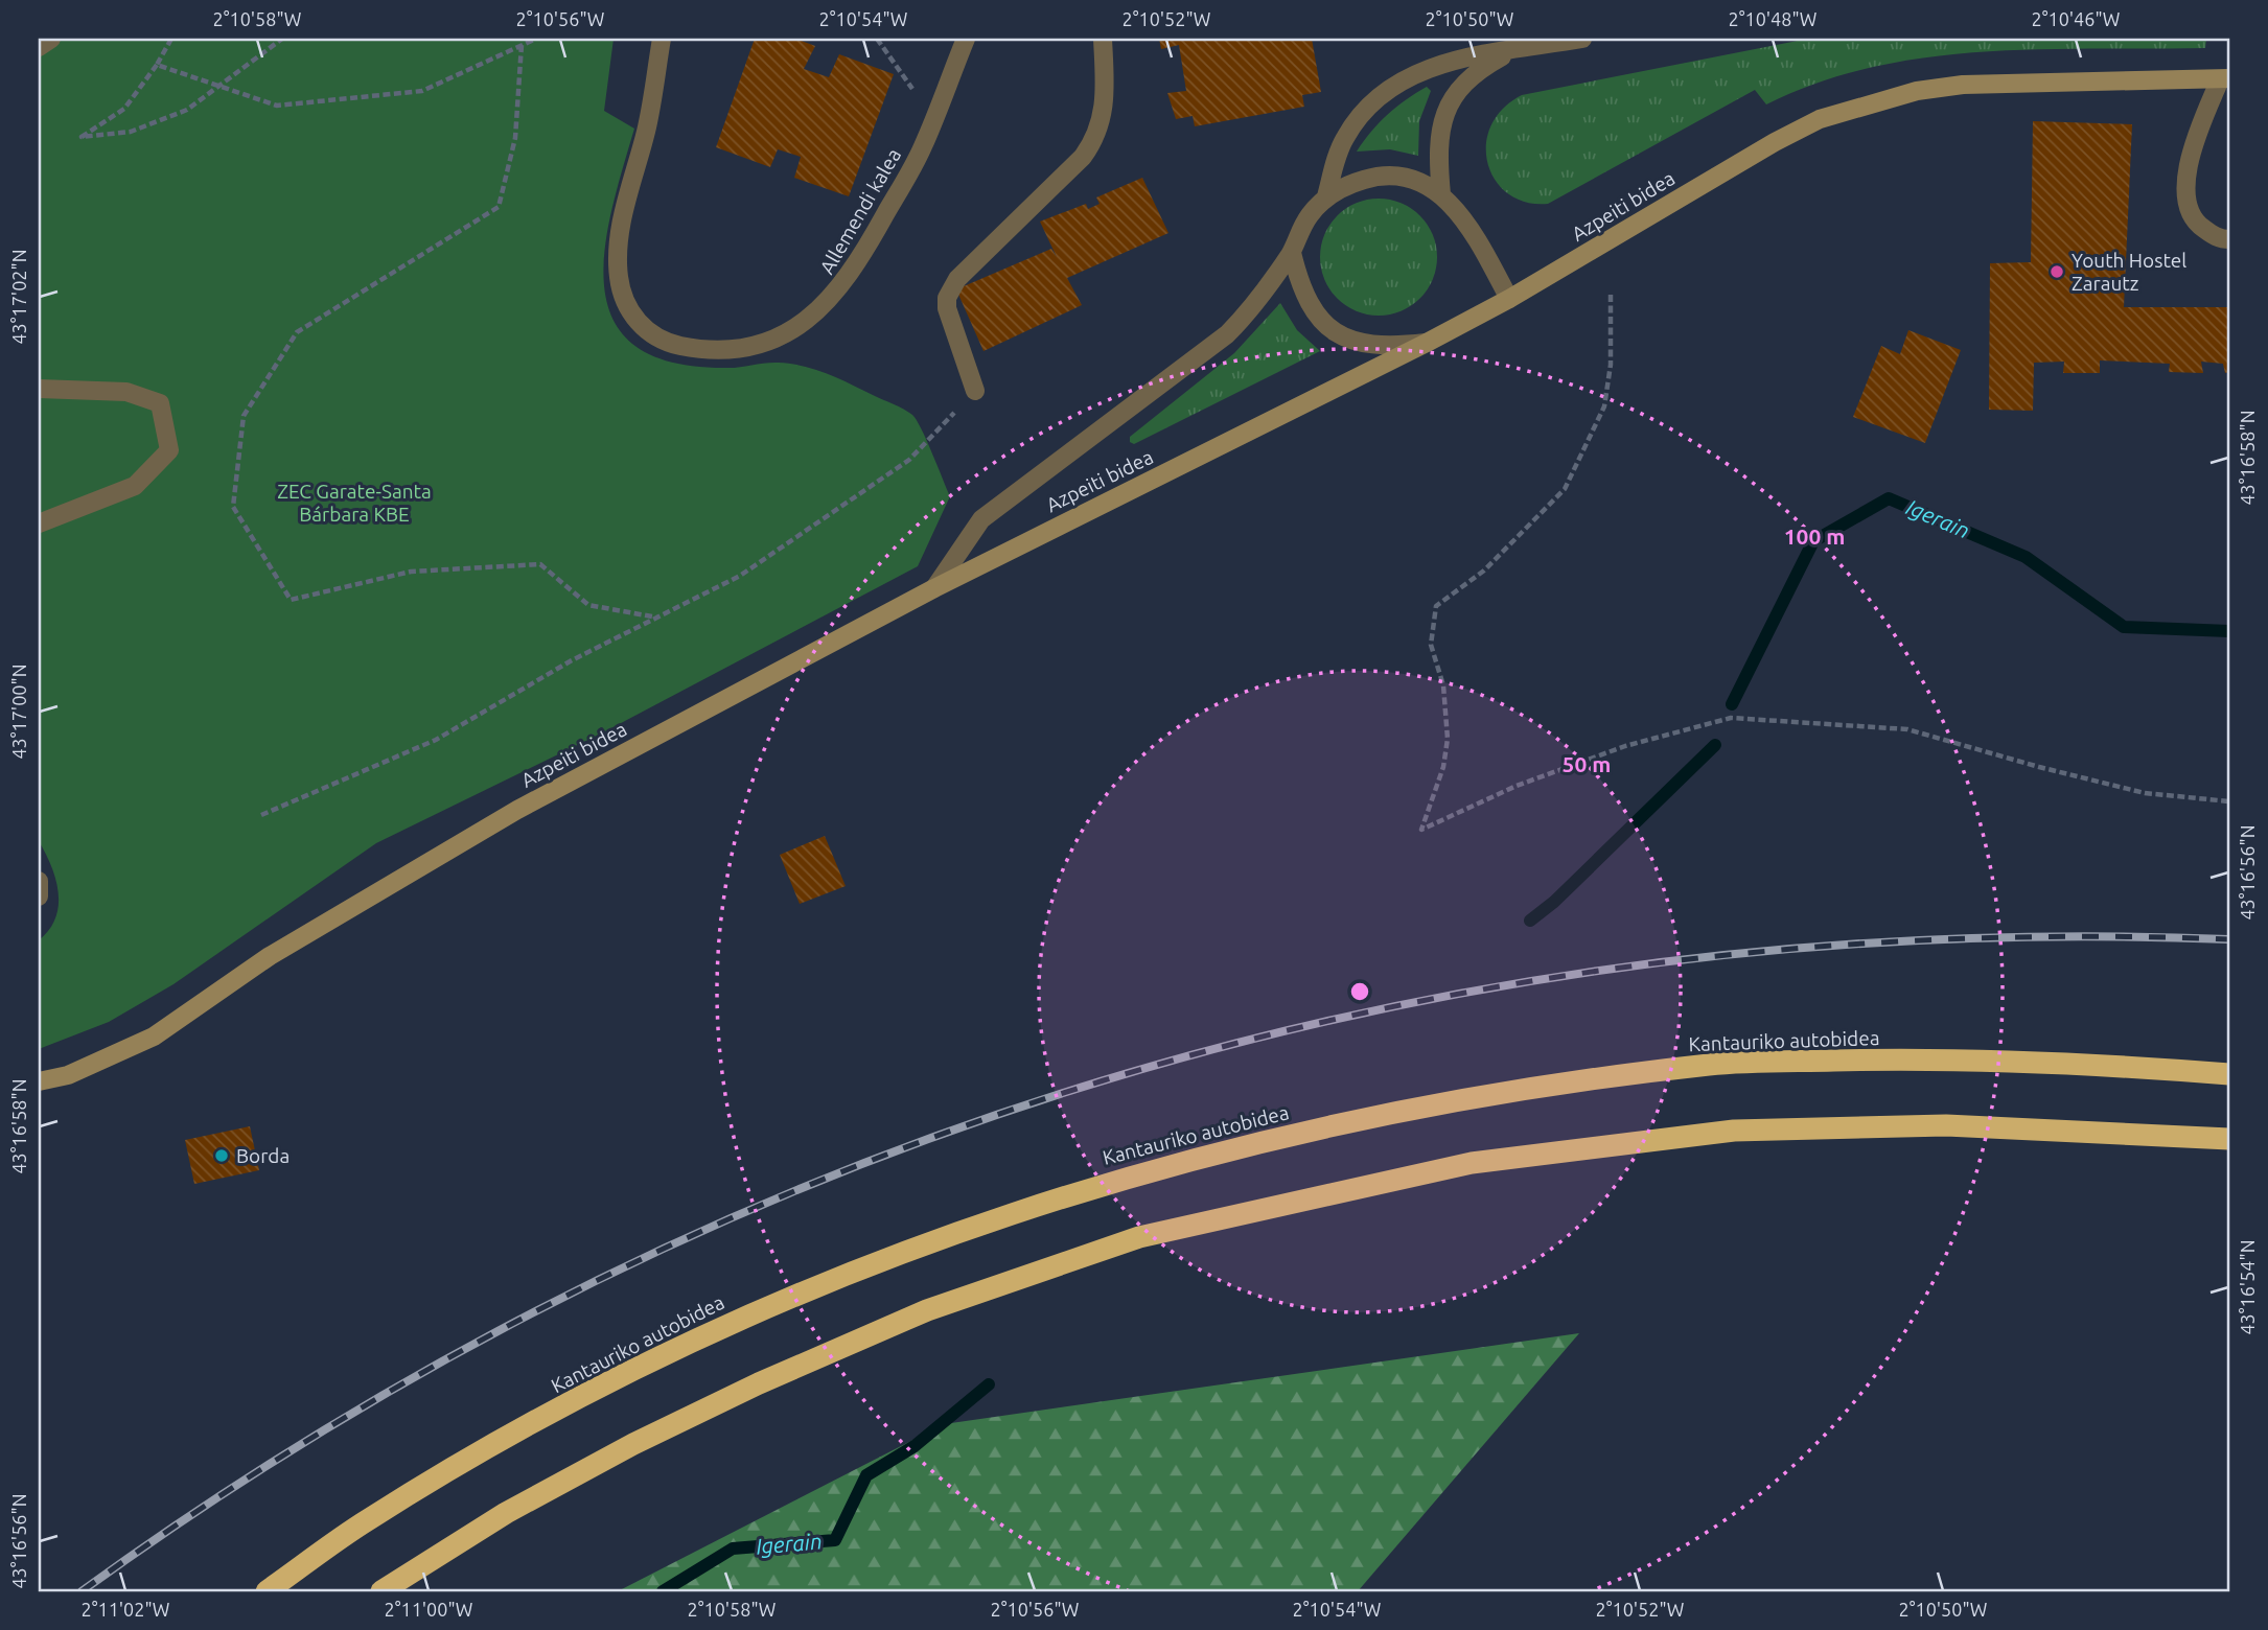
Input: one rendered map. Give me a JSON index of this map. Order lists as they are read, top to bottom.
{
  "streets": {
    "highway": ["Kantauriko autobidea"],
    "main road": ["Azpeiti bidea"],
    "street": ["Allemendi kalea"]
  },
  "water": ["Igerain"],
  "parks": ["ZEC Garate-Santa Bárbara KBE"],
  "places": ["Youth Hostel Zarautz", "Borda"],
  "coordinates": [
    "2°10'58\"W",
    "2°10'56\"W",
    "2°10'54\"W",
    "2°10'52\"W",
    "2°10'50\"W",
    "2°10'48\"W",
    "2°10'46\"W",
    "43°17'02\"N",
    "43°16'58\"N",
    "43°17'00\"N",
    "43°16'56\"N",
    "43°16'54\"N",
    "2°11'02\"W",
    "2°11'00\"W"
  ],
  "rings": ["100 m", "50 m"]
}
